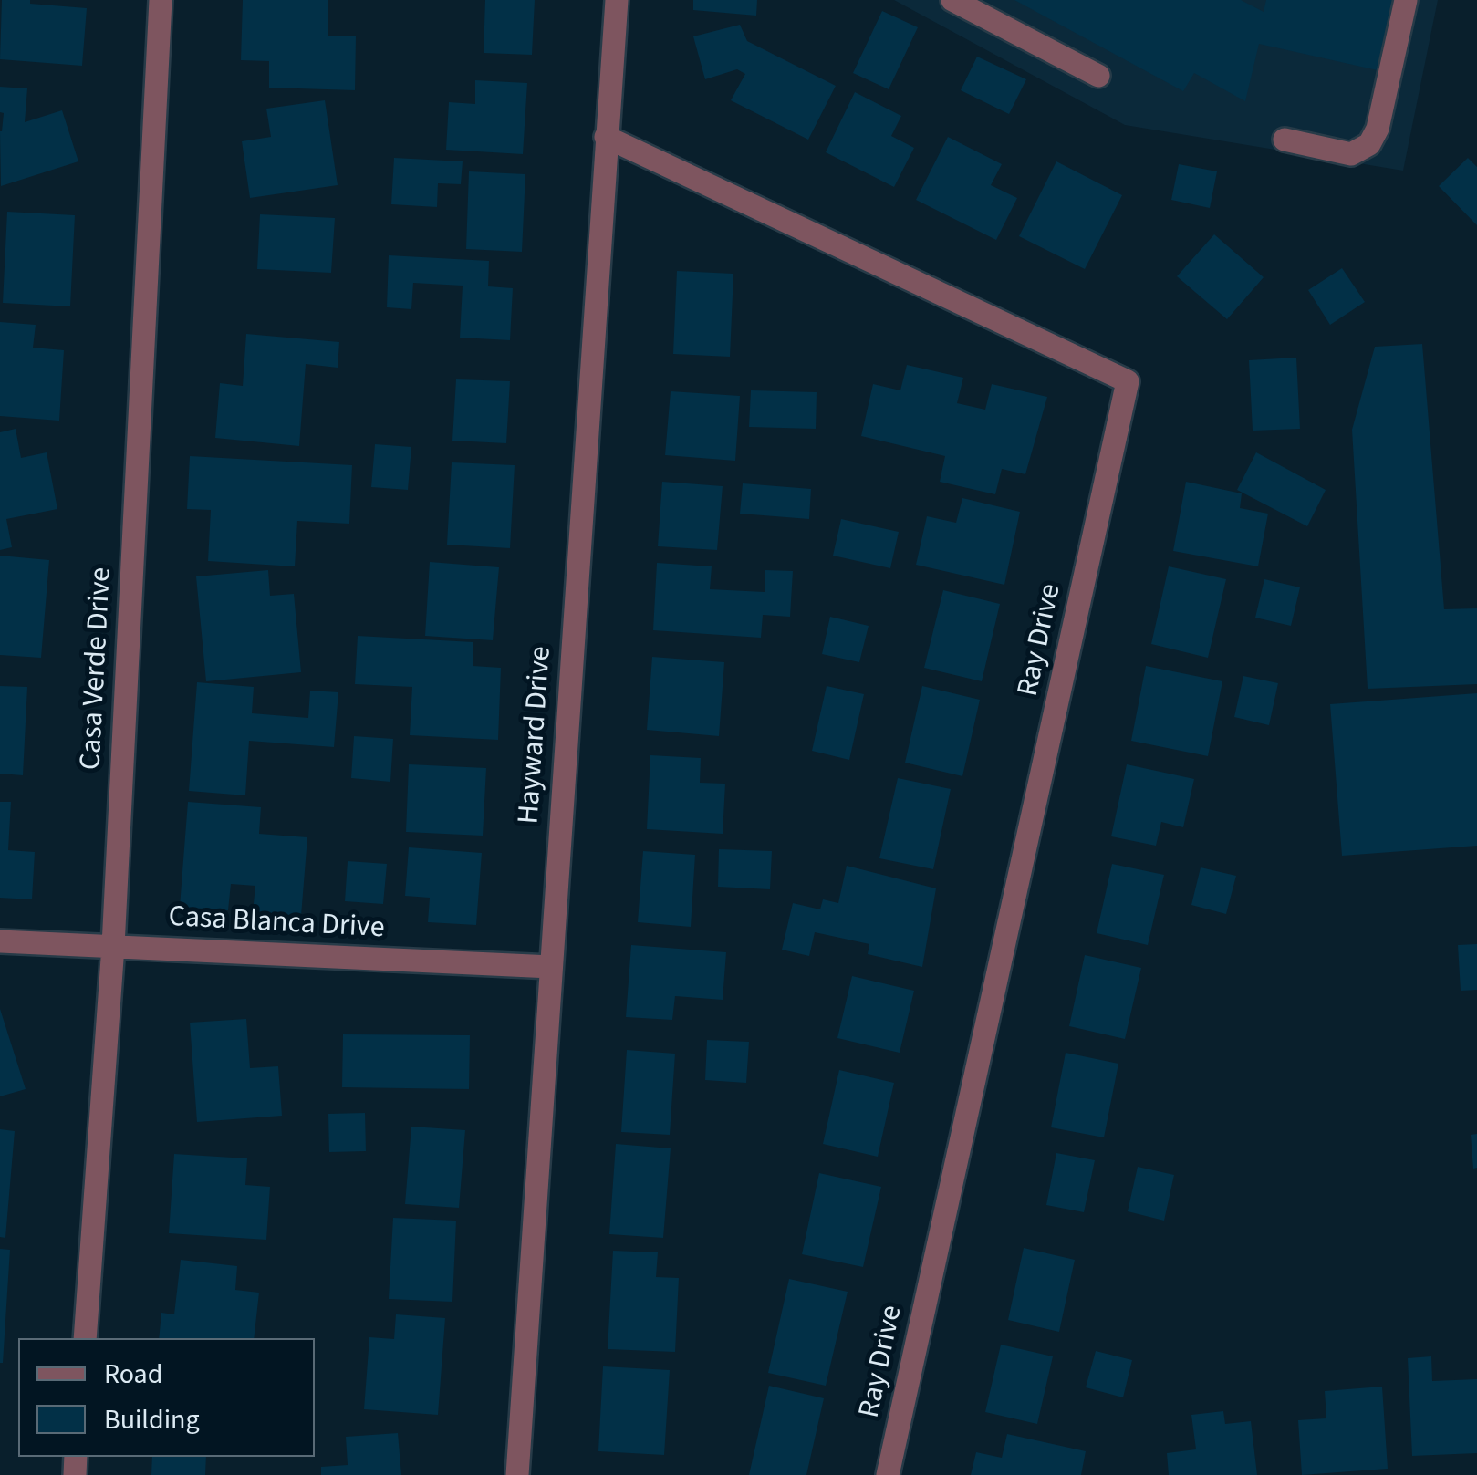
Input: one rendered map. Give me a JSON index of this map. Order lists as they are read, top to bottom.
{
  "streets": {
    "street": [
      "Ray Drive",
      "Casa Verde Drive",
      "Hayward Drive",
      "Casa Blanca Drive"
    ]
  },
  "crossings": [
    ["Ray Drive", "Hayward Drive"],
    ["Casa Verde Drive", "Casa Blanca Drive"],
    ["Hayward Drive", "Casa Blanca Drive"]
  ],
  "legend": ["Road", "Building"]
}
